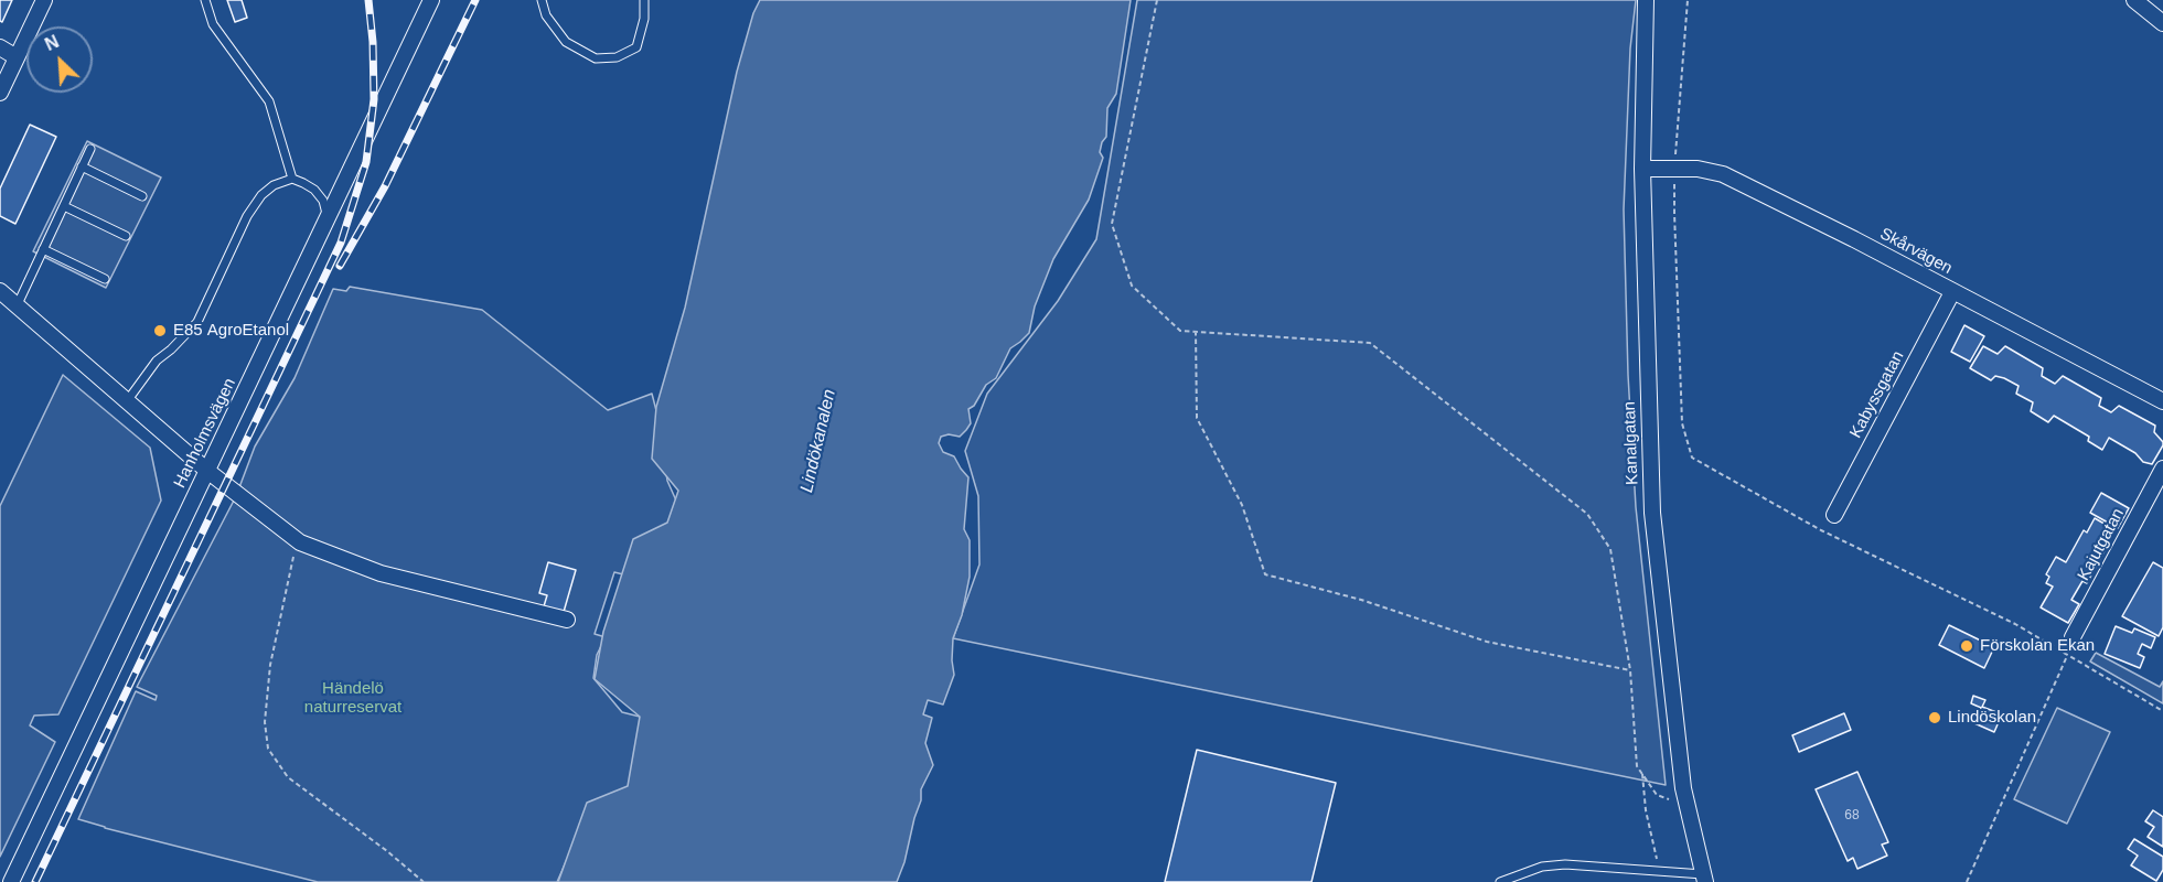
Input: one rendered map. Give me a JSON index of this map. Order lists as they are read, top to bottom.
{
  "streets": {
    "street": [
      "Skårvägen",
      "Kabyssgatan",
      "Hanholmsvägen",
      "Kanalgatan",
      "Kajutgatan"
    ]
  },
  "crossings": [
    ["Skårvägen", "Kabyssgatan"],
    ["Skårvägen", "Kanalgatan"]
  ],
  "water": ["Lindökanalen"],
  "parks": ["Händelö naturreservat"],
  "places": ["E85 AgroEtanol", "Förskolan Ekan", "Lindöskolan"],
  "house_numbers": ["68"],
  "north": "top left"
}
